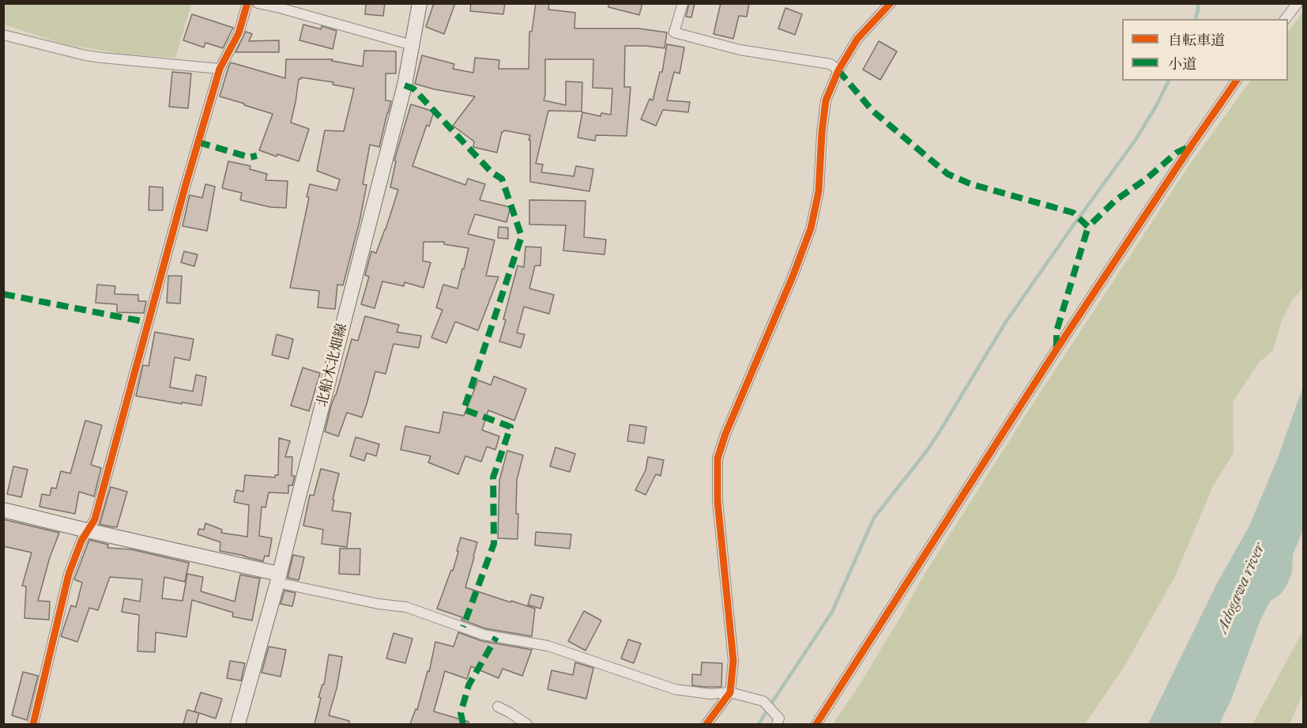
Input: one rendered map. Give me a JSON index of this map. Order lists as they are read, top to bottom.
{
  "streets": {
    "main road": ["北船木北畑線"]
  },
  "water": ["Adogawa river"],
  "legend": ["自転車道", "小道"]
}
